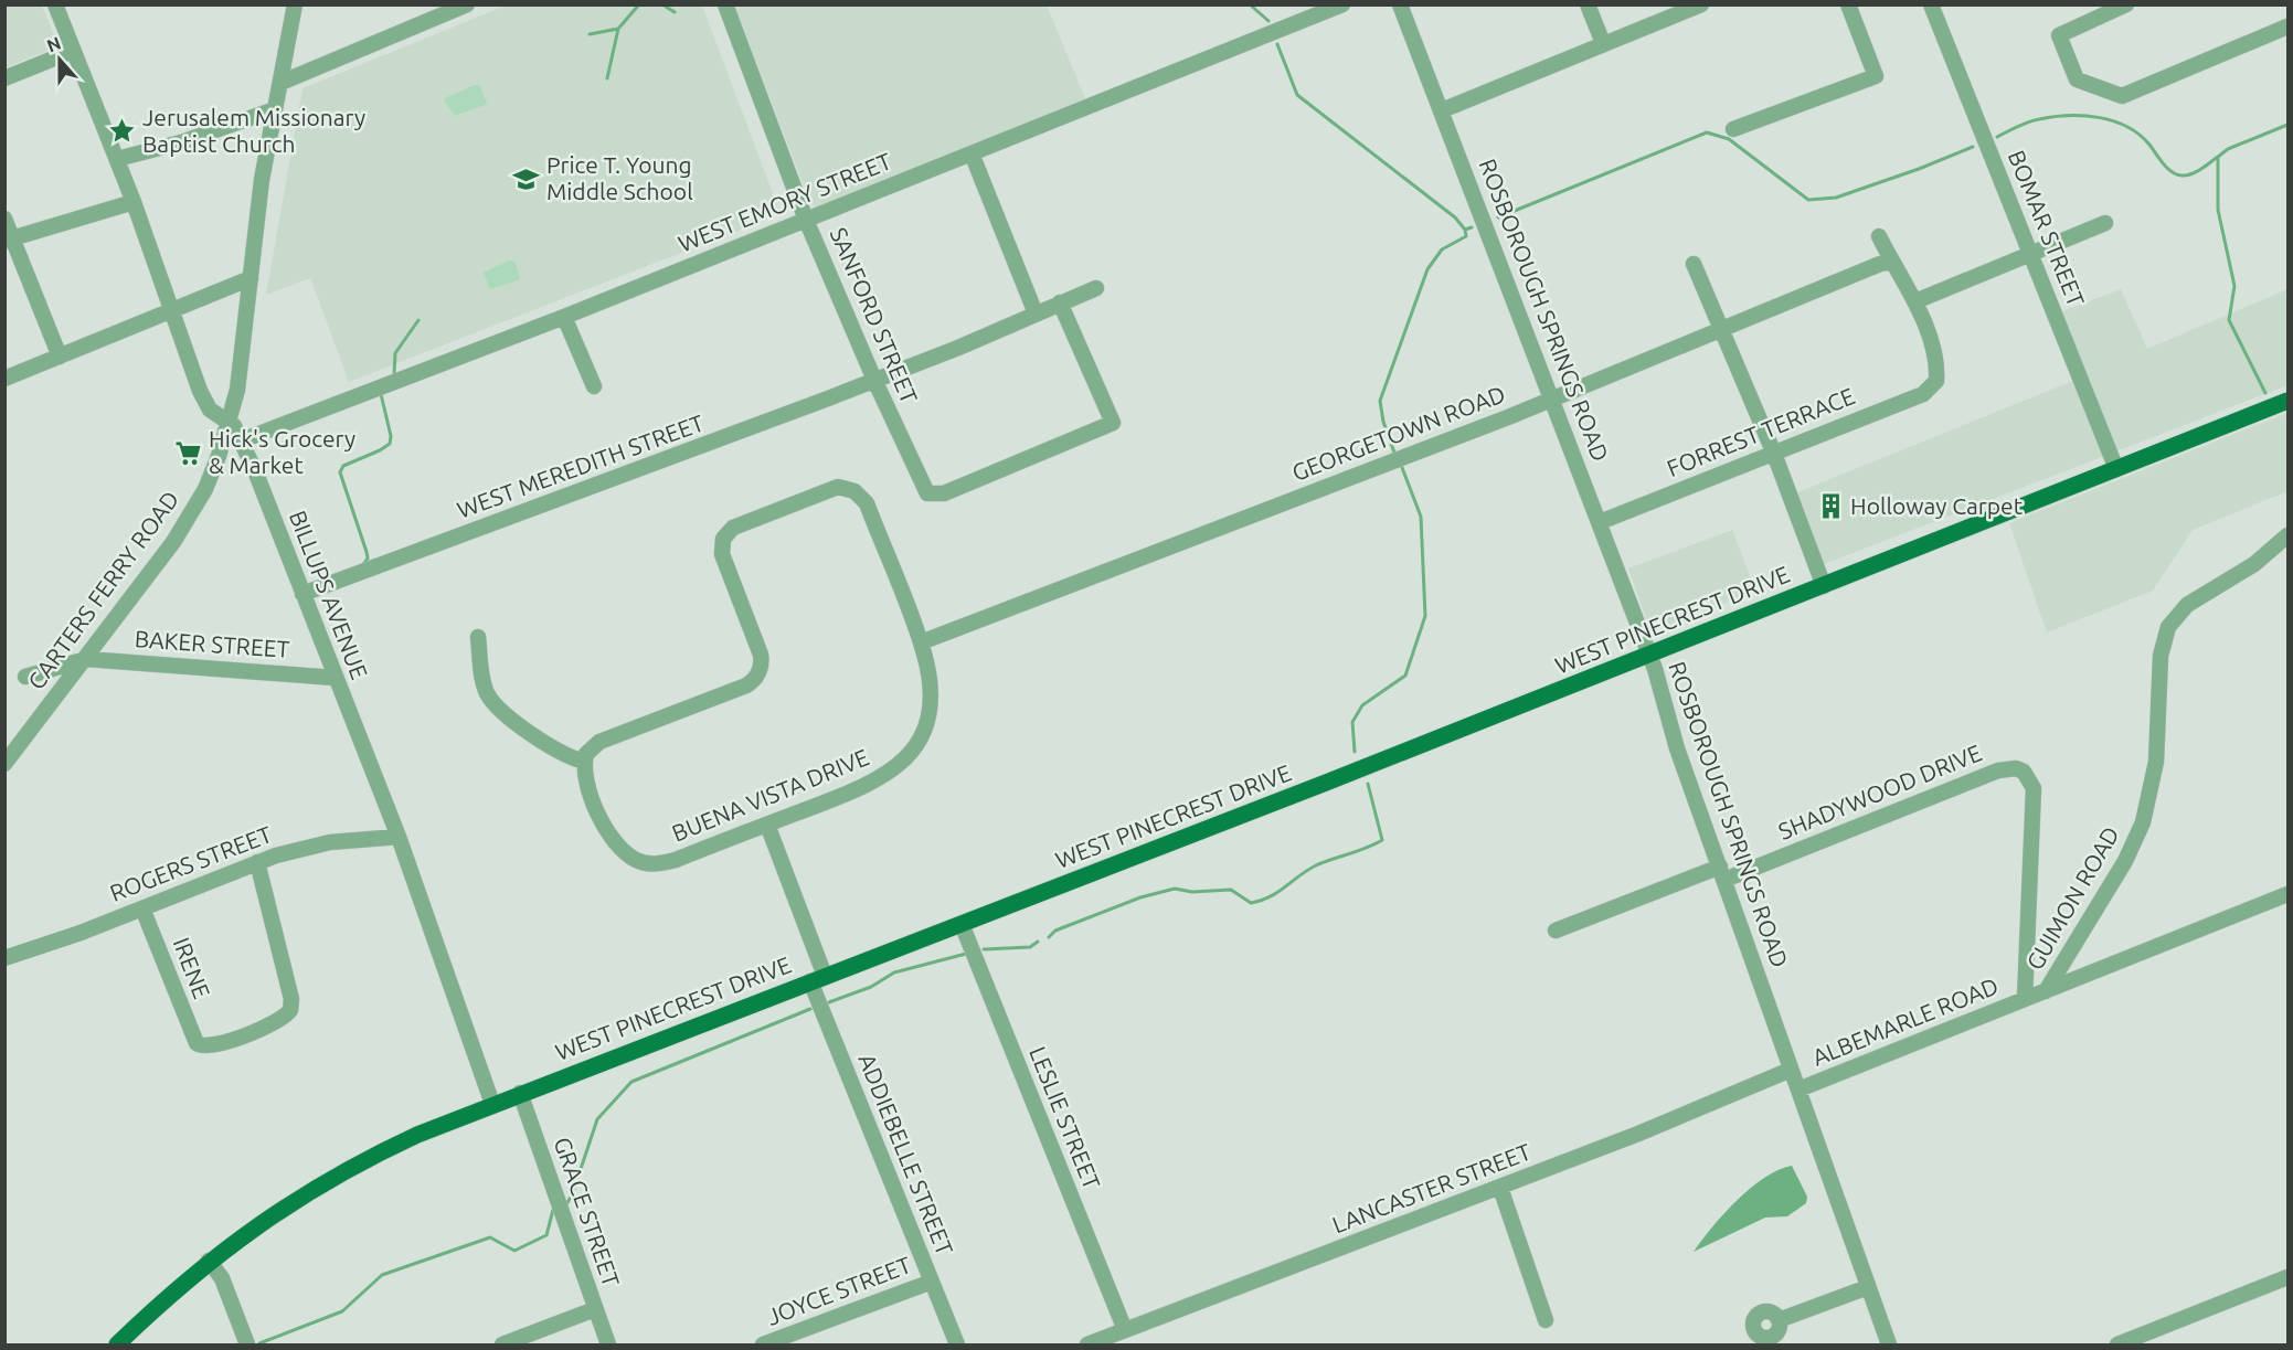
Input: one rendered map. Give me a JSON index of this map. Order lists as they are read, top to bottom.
{
  "streets": {
    "main road": ["WEST PINECREST DRIVE"],
    "street": [
      "WEST EMORY STREET",
      "BOMAR STREET",
      "ROSBOROUGH SPRINGS ROAD",
      "SANFORD STREET",
      "FORREST TERRACE",
      "GEORGETOWN ROAD",
      "WEST MEREDITH STREET",
      "CARTERS FERRY ROAD",
      "BILLUPS AVENUE",
      "BAKER STREET",
      "SHADYWOOD DRIVE",
      "BUENA VISTA DRIVE",
      "ROGERS STREET",
      "GUIMON ROAD",
      "IRENE",
      "ALBEMARLE ROAD",
      "LESLIE STREET",
      "ADDIEBELLE STREET",
      "LANCASTER STREET",
      "GRACE STREET",
      "JOYCE STREET"
    ]
  },
  "crossings": [
    ["WEST EMORY STREET", "SANFORD STREET"],
    ["WEST EMORY STREET", "BILLUPS AVENUE"],
    ["BOMAR STREET", "WEST PINECREST DRIVE"],
    ["ROSBOROUGH SPRINGS ROAD", "FORREST TERRACE"],
    ["ROSBOROUGH SPRINGS ROAD", "GEORGETOWN ROAD"],
    ["ROSBOROUGH SPRINGS ROAD", "WEST PINECREST DRIVE"],
    ["ROSBOROUGH SPRINGS ROAD", "SHADYWOOD DRIVE"],
    ["ROSBOROUGH SPRINGS ROAD", "ALBEMARLE ROAD"],
    ["ROSBOROUGH SPRINGS ROAD", "LANCASTER STREET"],
    ["SANFORD STREET", "WEST MEREDITH STREET"],
    ["GEORGETOWN ROAD", "BUENA VISTA DRIVE"],
    ["WEST MEREDITH STREET", "BILLUPS AVENUE"],
    ["CARTERS FERRY ROAD", "BILLUPS AVENUE"],
    ["CARTERS FERRY ROAD", "BAKER STREET"],
    ["BILLUPS AVENUE", "WEST PINECREST DRIVE"],
    ["BILLUPS AVENUE", "BAKER STREET"],
    ["BILLUPS AVENUE", "ROGERS STREET"],
    ["WEST PINECREST DRIVE", "LESLIE STREET"],
    ["WEST PINECREST DRIVE", "ADDIEBELLE STREET"],
    ["WEST PINECREST DRIVE", "GRACE STREET"],
    ["SHADYWOOD DRIVE", "ALBEMARLE ROAD"],
    ["BUENA VISTA DRIVE", "ADDIEBELLE STREET"],
    ["ROGERS STREET", "IRENE"],
    ["GUIMON ROAD", "ALBEMARLE ROAD"],
    ["LESLIE STREET", "LANCASTER STREET"],
    ["ADDIEBELLE STREET", "JOYCE STREET"]
  ],
  "places": {
    "place": ["Jerusalem Missionary Baptist Church"],
    "school or university": ["Price T. Young Middle School"],
    "supermarket": ["Hick's Grocery & Market"],
    "building": ["Holloway Carpet"]
  },
  "north": "top"
}
